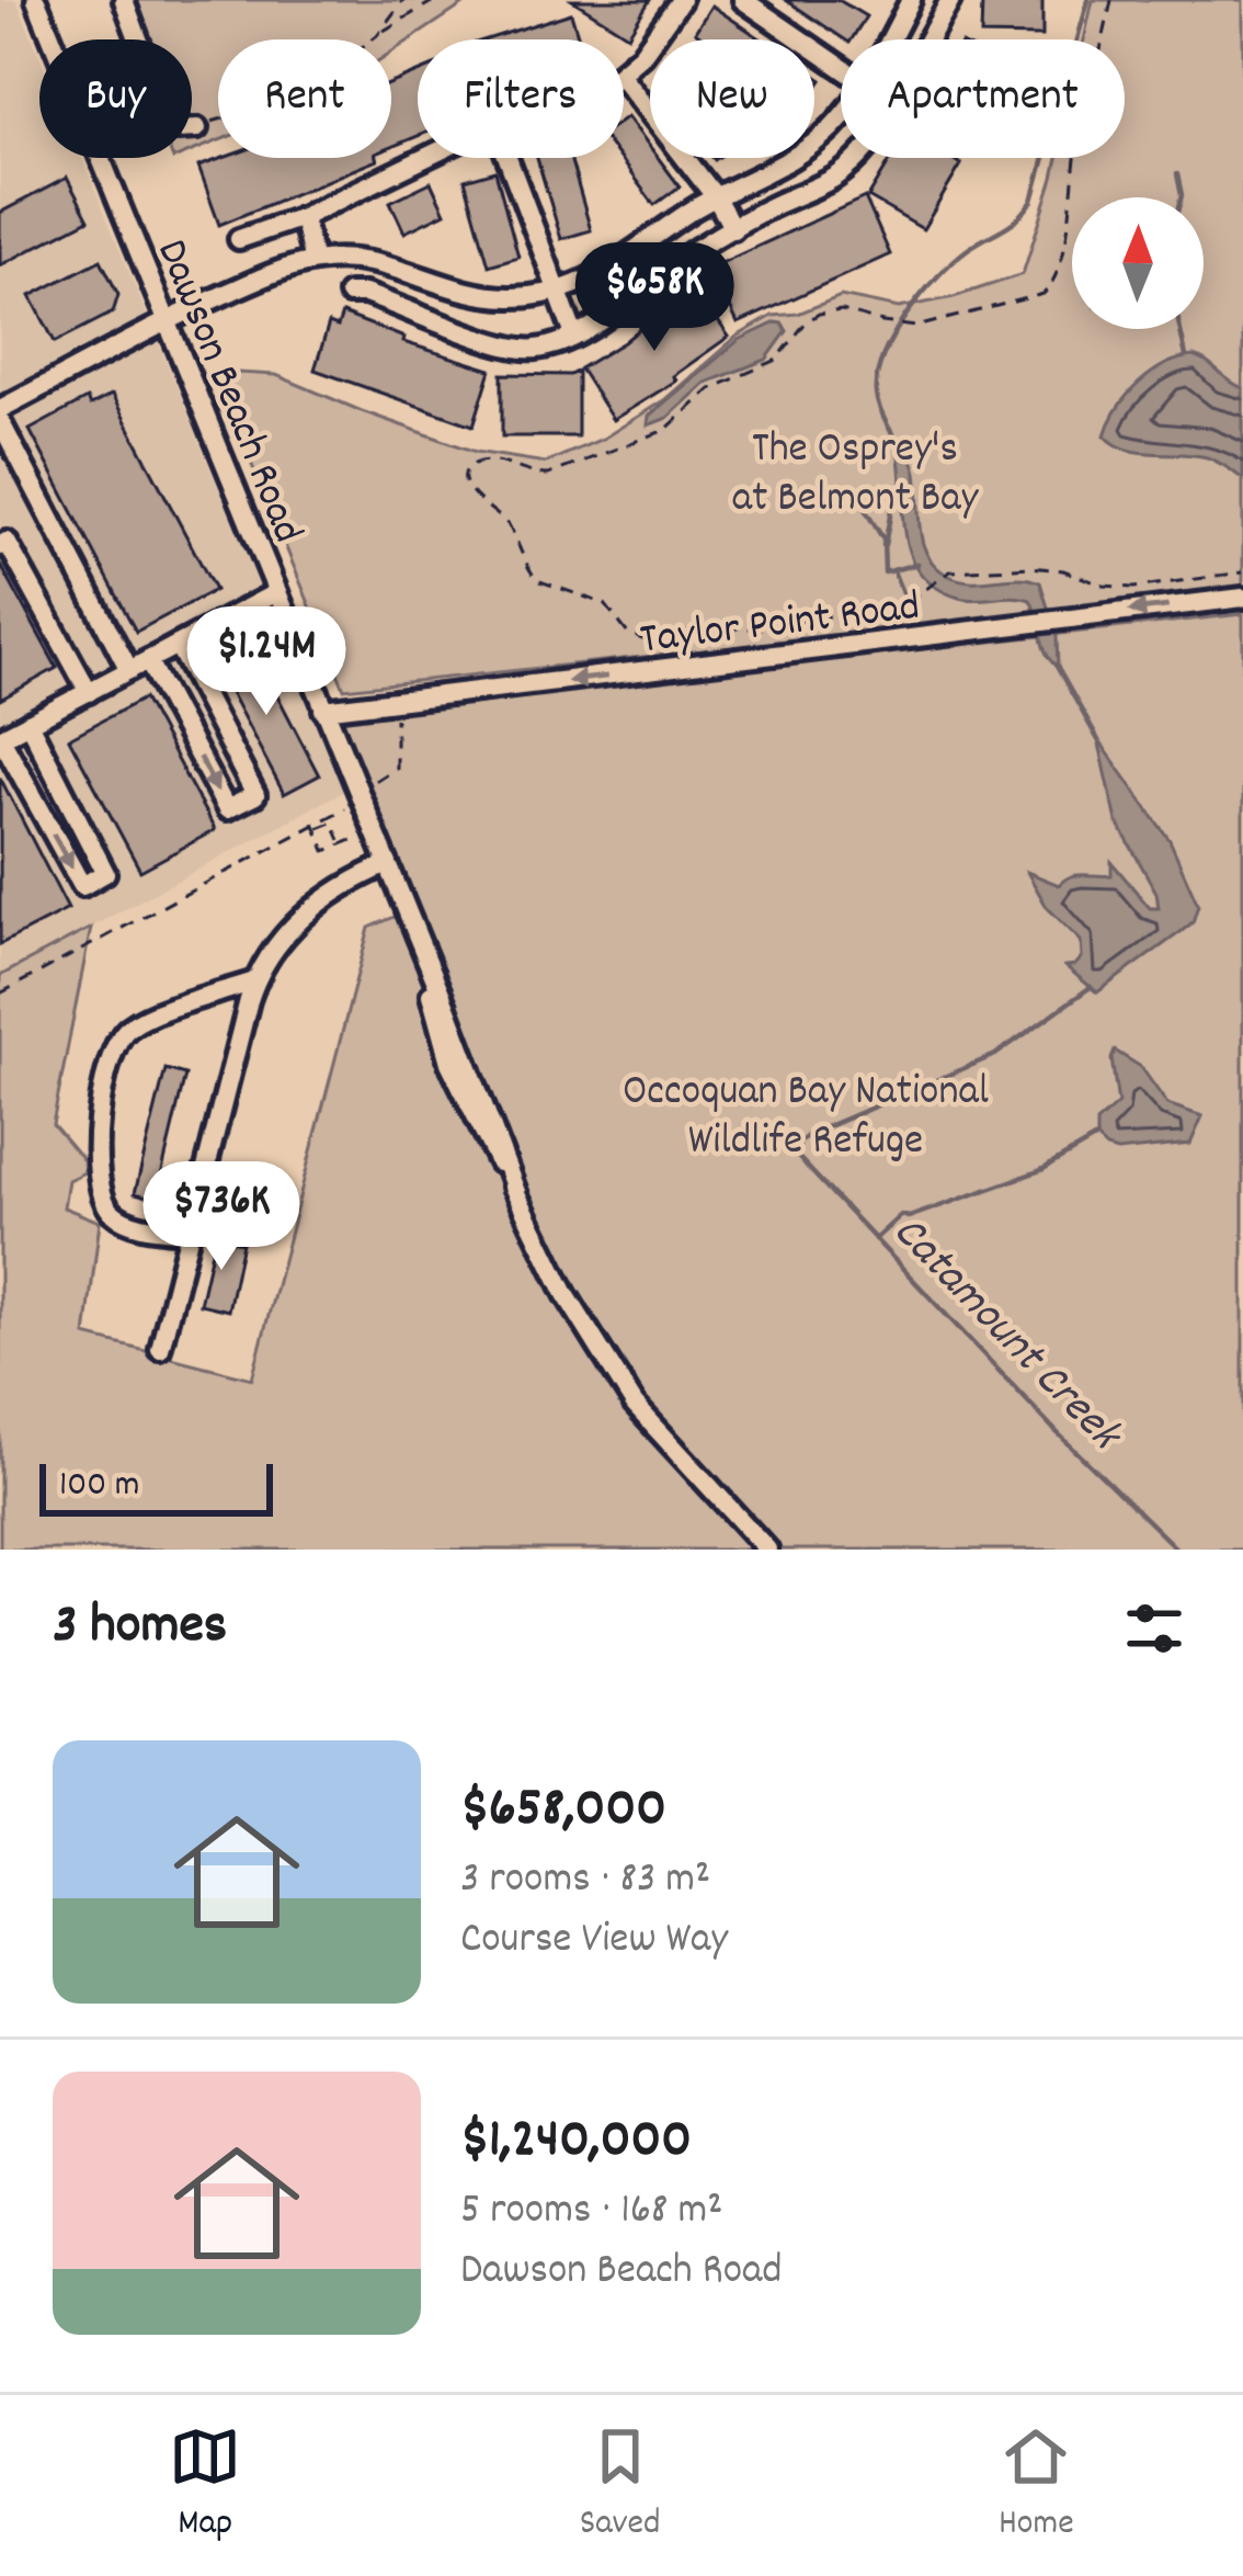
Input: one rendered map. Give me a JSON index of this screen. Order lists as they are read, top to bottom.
{
  "streets": {
    "street": ["Dawson Beach Road", "Taylor Point Road"]
  },
  "crossings": [
    ["Dawson Beach Road", "Taylor Point Road"]
  ],
  "one_way": ["Taylor Point Road"],
  "water": ["Catamount Creek"],
  "parks": ["The Osprey's at Belmont Bay", "Occoquan Bay National Wildlife Refuge"],
  "scale_bar": "100 m",
  "north": "top",
  "page": {
    "chip": [
      "Buy",
      "Rent",
      "Filters",
      "New",
      "Apartment"
    ],
    "price": ["$658K", "$1.24M", "$736K"],
    "scale": "100 m",
    "heading": "3 homes",
    "list": [
      {
        "name": "$658,000",
        "note": "3 rooms · 83 m² · Course View Way"
      },
      {
        "name": "$1,240,000",
        "note": "5 rooms · 168 m² · Dawson Beach Road"
      }
    ],
    "tabs": ["Map", "Saved", "Home"]
  }
}
